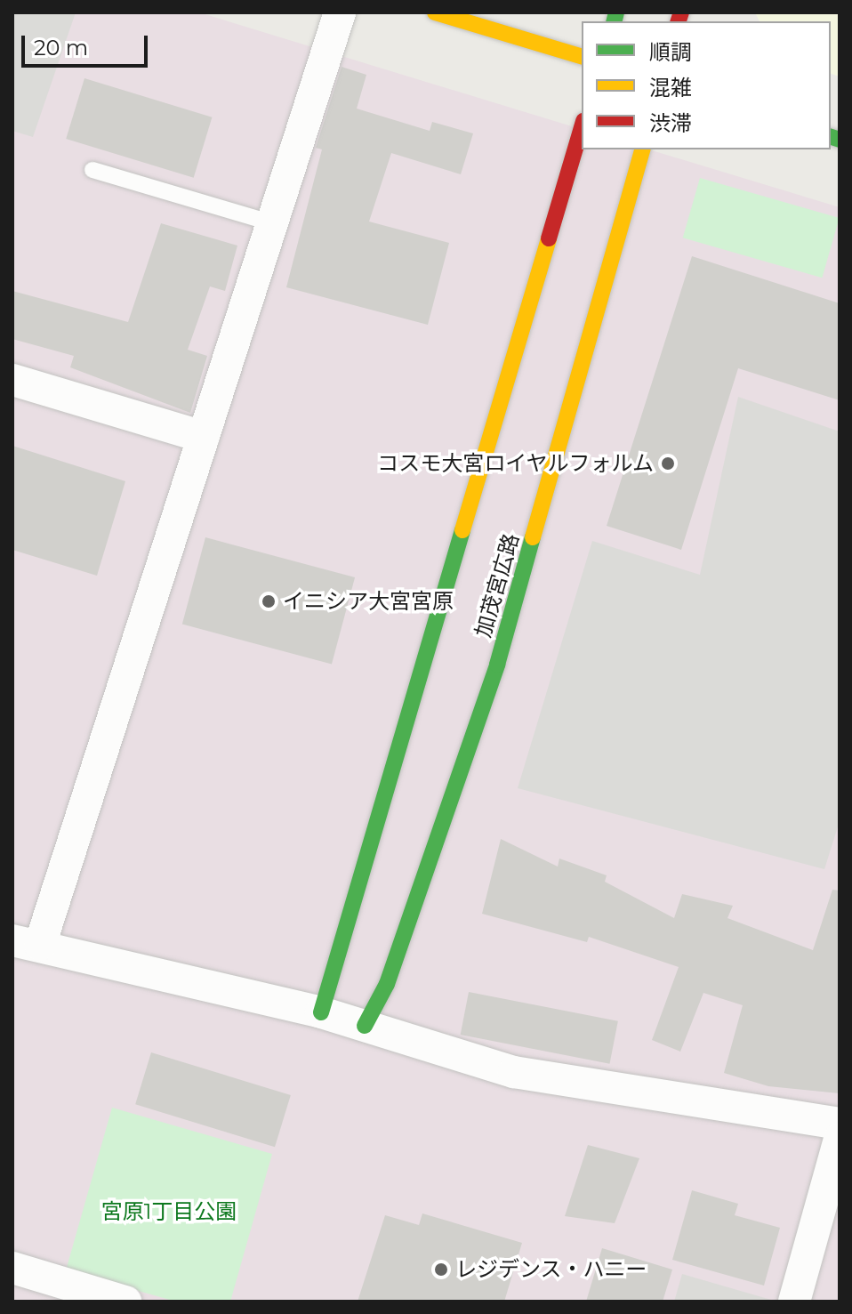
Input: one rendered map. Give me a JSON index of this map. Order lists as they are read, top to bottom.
{
  "streets": {
    "street": ["加茂宮広路"]
  },
  "parks": ["宮原1丁目公園"],
  "places": ["コスモ大宮ロイヤルフォルム", "イニシア大宮宮原", "レジデンス・ハニー"],
  "legend": ["順調", "混雑", "渋滞"],
  "scale_bar": "20 m"
}
